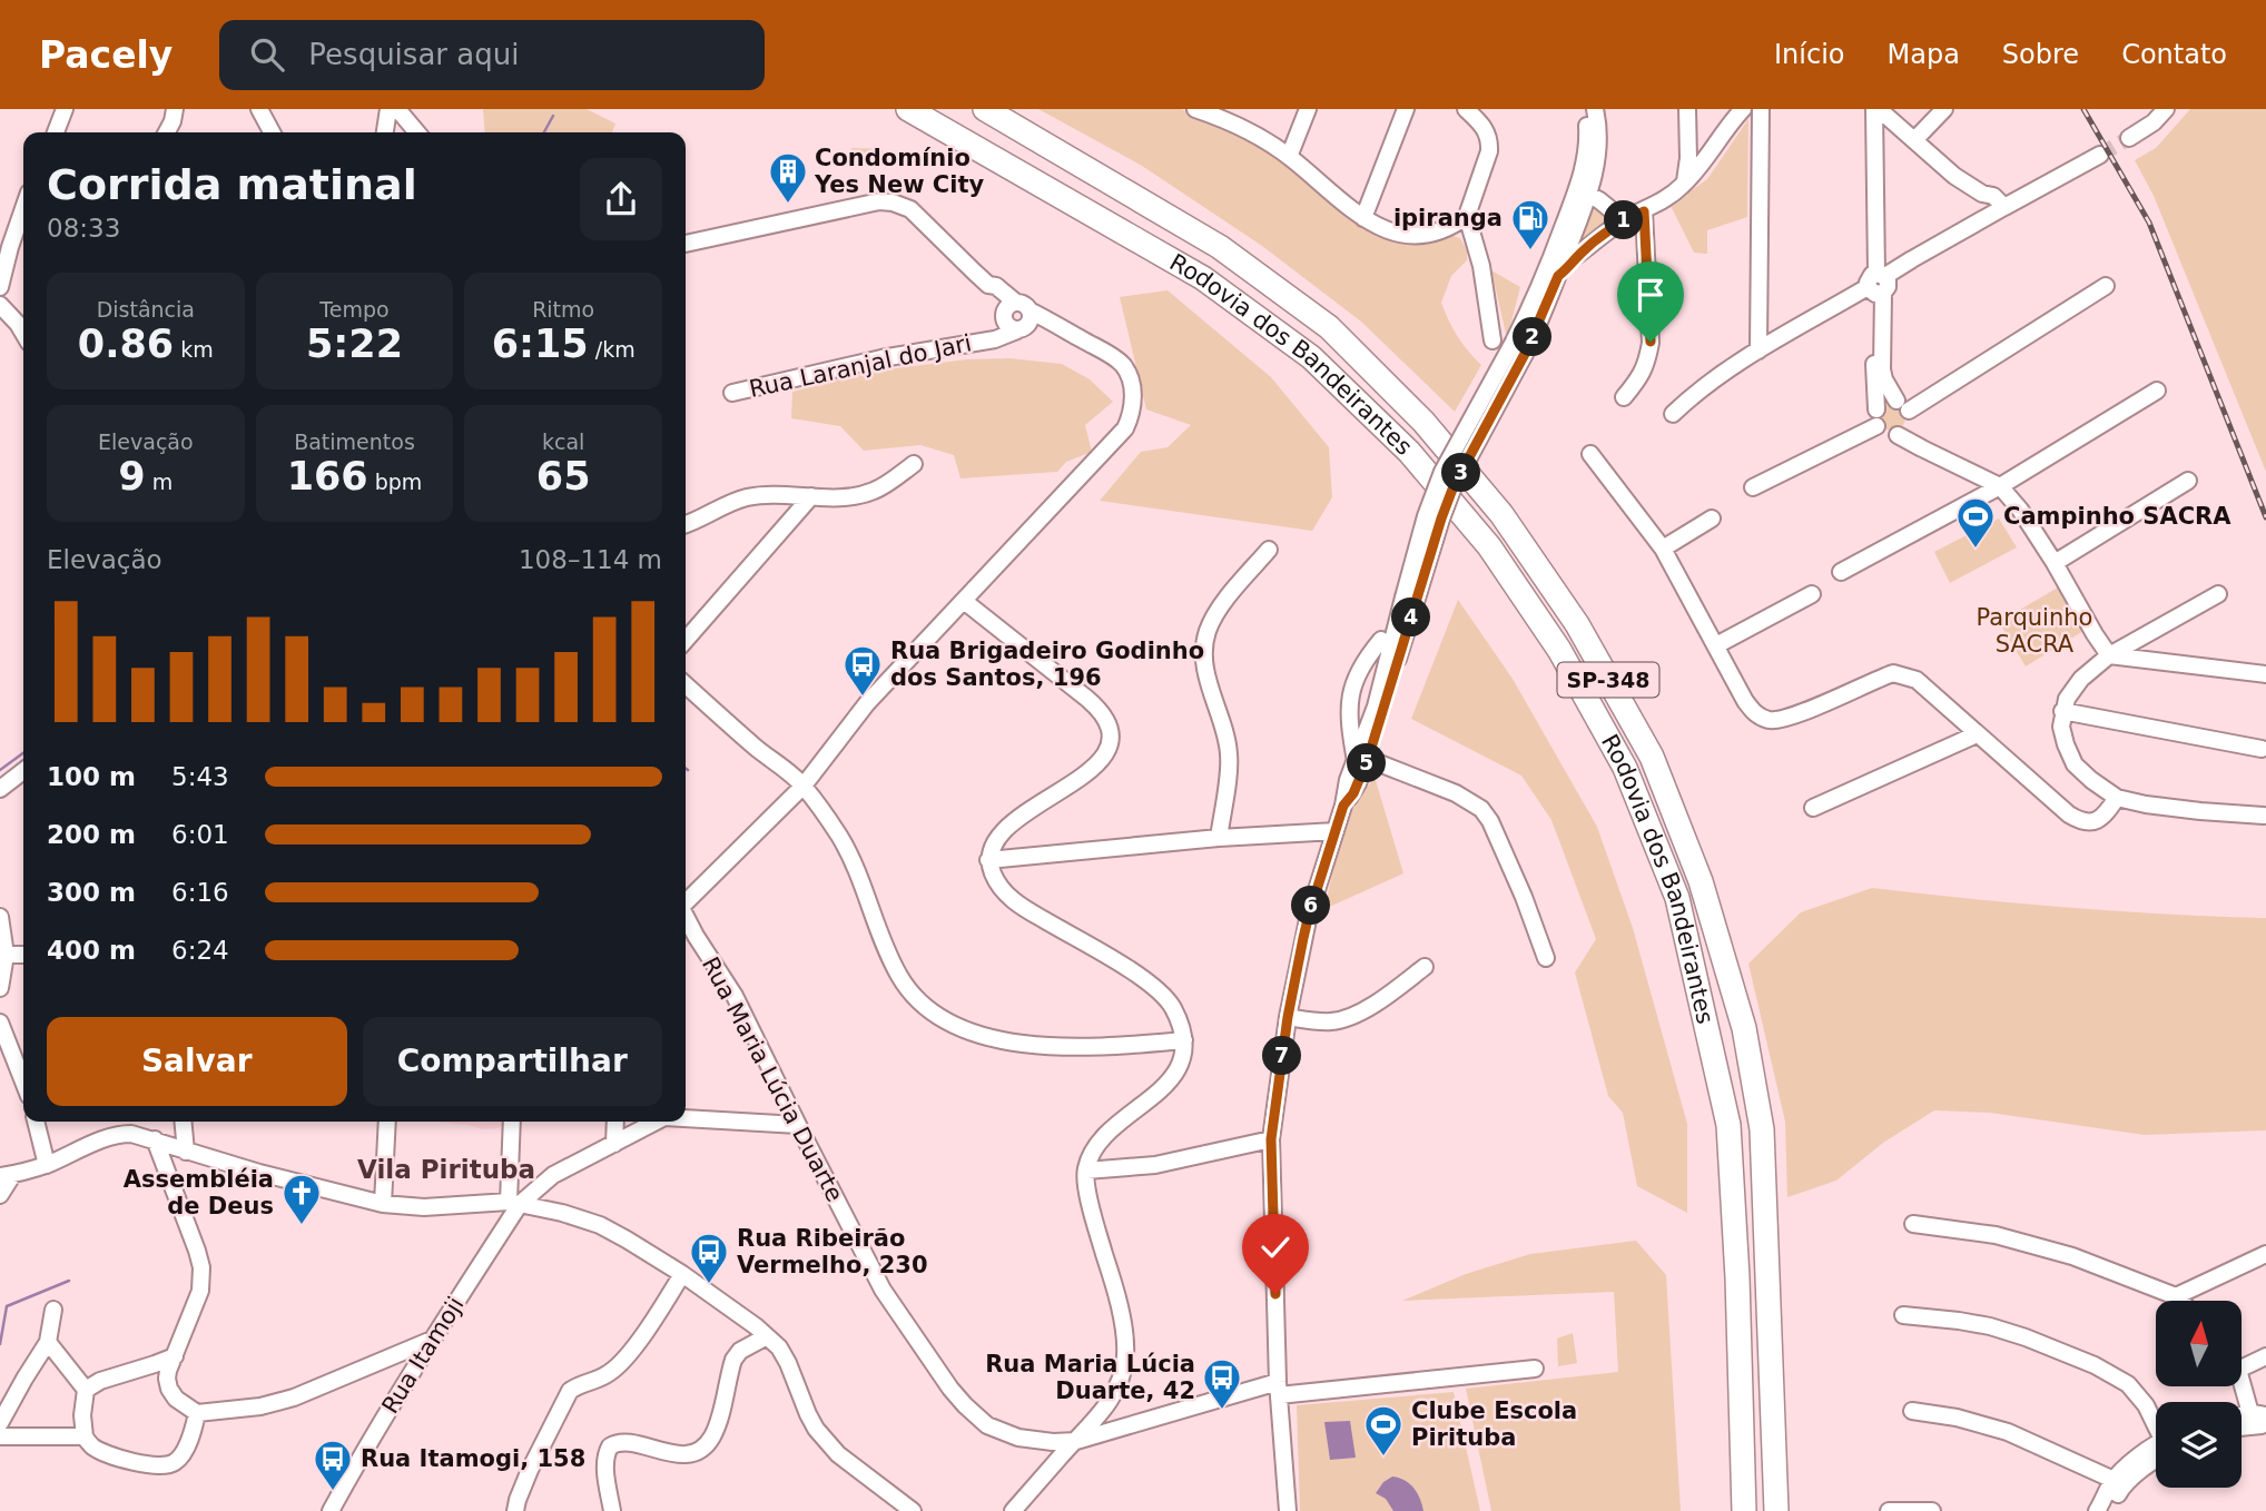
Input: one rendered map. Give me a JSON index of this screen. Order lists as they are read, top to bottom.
{
  "streets": {
    "highway": ["Rodovia dos Bandeirantes", "SP-348"],
    "street": ["Rua Laranjal do Jari", "Rua Maria Lúcia Duarte", "Rua Itamoji"]
  },
  "districts": ["Vila Pirituba"],
  "parks": ["Parquinho SACRA"],
  "places": {
    "building": ["Condomínio Yes New City"],
    "fuel station": ["ipiranga"],
    "sports": ["Campinho SACRA", "Clube Escola Pirituba"],
    "bus stop": [
      "Rua Brigadeiro Godinho dos Santos, 196",
      "Rua Ribeirão Vermelho, 230",
      "Rua Maria Lúcia Duarte, 42",
      "Rua Itamogi, 158"
    ],
    "church": ["Assembléia de Deus"]
  },
  "north": "top",
  "page": {
    "header": "Pacely",
    "search": "Pesquisar aqui",
    "nav": [
      "Início",
      "Mapa",
      "Sobre",
      "Contato"
    ],
    "heading": ["Corrida matinal", "08:33"],
    "pins": [
      "1",
      "2",
      "3",
      "4",
      "5",
      "6",
      "7"
    ],
    "stats": [
      ["Distância", "0.86 km"],
      ["Tempo", "5:22"],
      ["Ritmo", "6:15 /km"],
      ["Elevação", "9 m"],
      ["Batimentos", "166 bpm"],
      ["kcal", "65"]
    ],
    "chart": ["Elevação", "108–114 m"],
    "list": [
      {
        "name": "100 m",
        "note": "5:43"
      },
      {
        "name": "200 m",
        "note": "6:01"
      },
      {
        "name": "300 m",
        "note": "6:16"
      },
      {
        "name": "400 m",
        "note": "6:24"
      }
    ],
    "buttons": ["Salvar", "Compartilhar"]
  }
}
